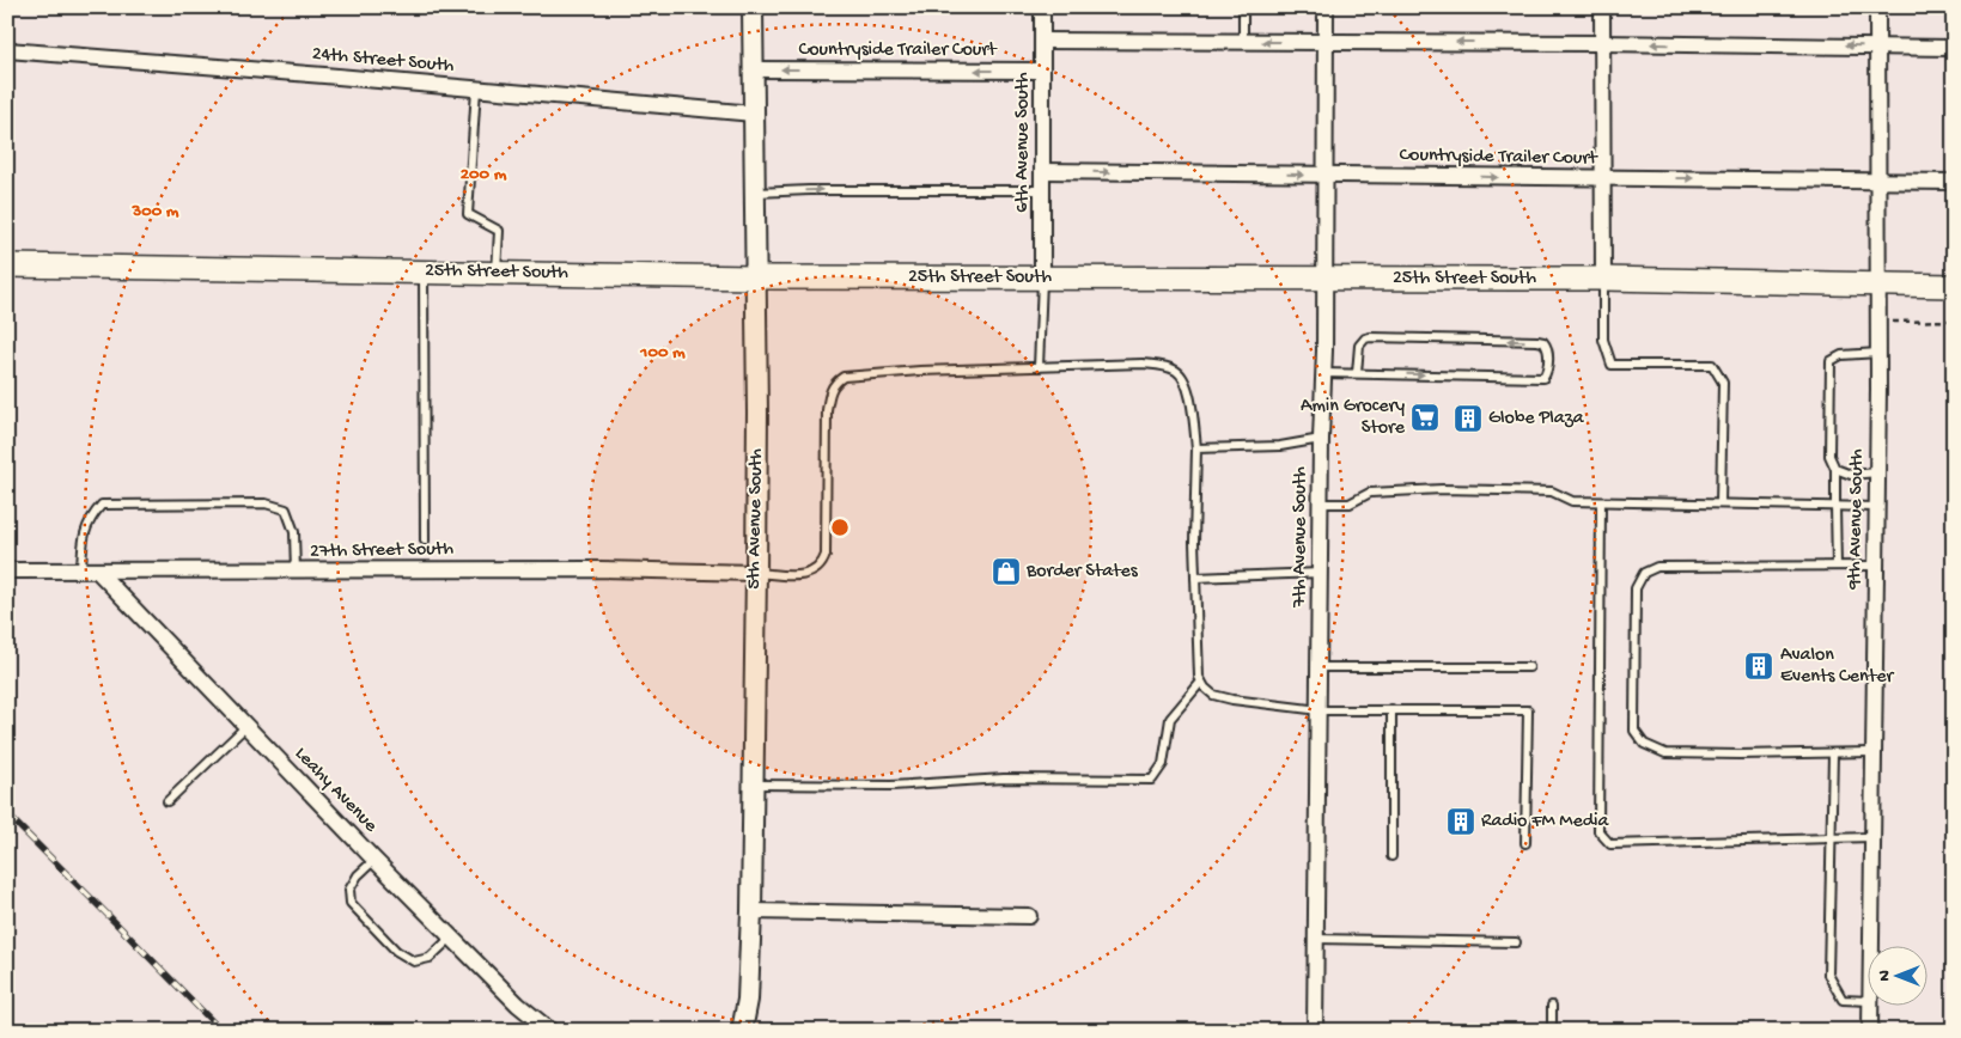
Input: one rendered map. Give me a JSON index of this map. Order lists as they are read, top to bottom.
{
  "streets": {
    "main road": ["25th Street South"],
    "street": [
      "Countryside Trailer Court",
      "24th Street South",
      "6th Avenue South",
      "5th Avenue South",
      "9th Avenue South",
      "7th Avenue South",
      "27th Street South",
      "Leahy Avenue"
    ]
  },
  "crossings": [
    ["Countryside Trailer Court", "6th Avenue South"],
    ["Countryside Trailer Court", "5th Avenue South"],
    ["Countryside Trailer Court", "9th Avenue South"],
    ["Countryside Trailer Court", "7th Avenue South"],
    ["24th Street South", "5th Avenue South"],
    ["6th Avenue South", "25th Street South"],
    ["25th Street South", "5th Avenue South"],
    ["25th Street South", "9th Avenue South"],
    ["25th Street South", "7th Avenue South"],
    ["5th Avenue South", "27th Street South"],
    ["27th Street South", "Leahy Avenue"]
  ],
  "places": {
    "supermarket": ["Amin Grocery Store"],
    "building": ["Globe Plaza", "Avalon Events Center", "Radio FM Media"],
    "shop": ["Border States"]
  },
  "north": "left",
  "rings": ["200 m", "300 m", "100 m"]
}
